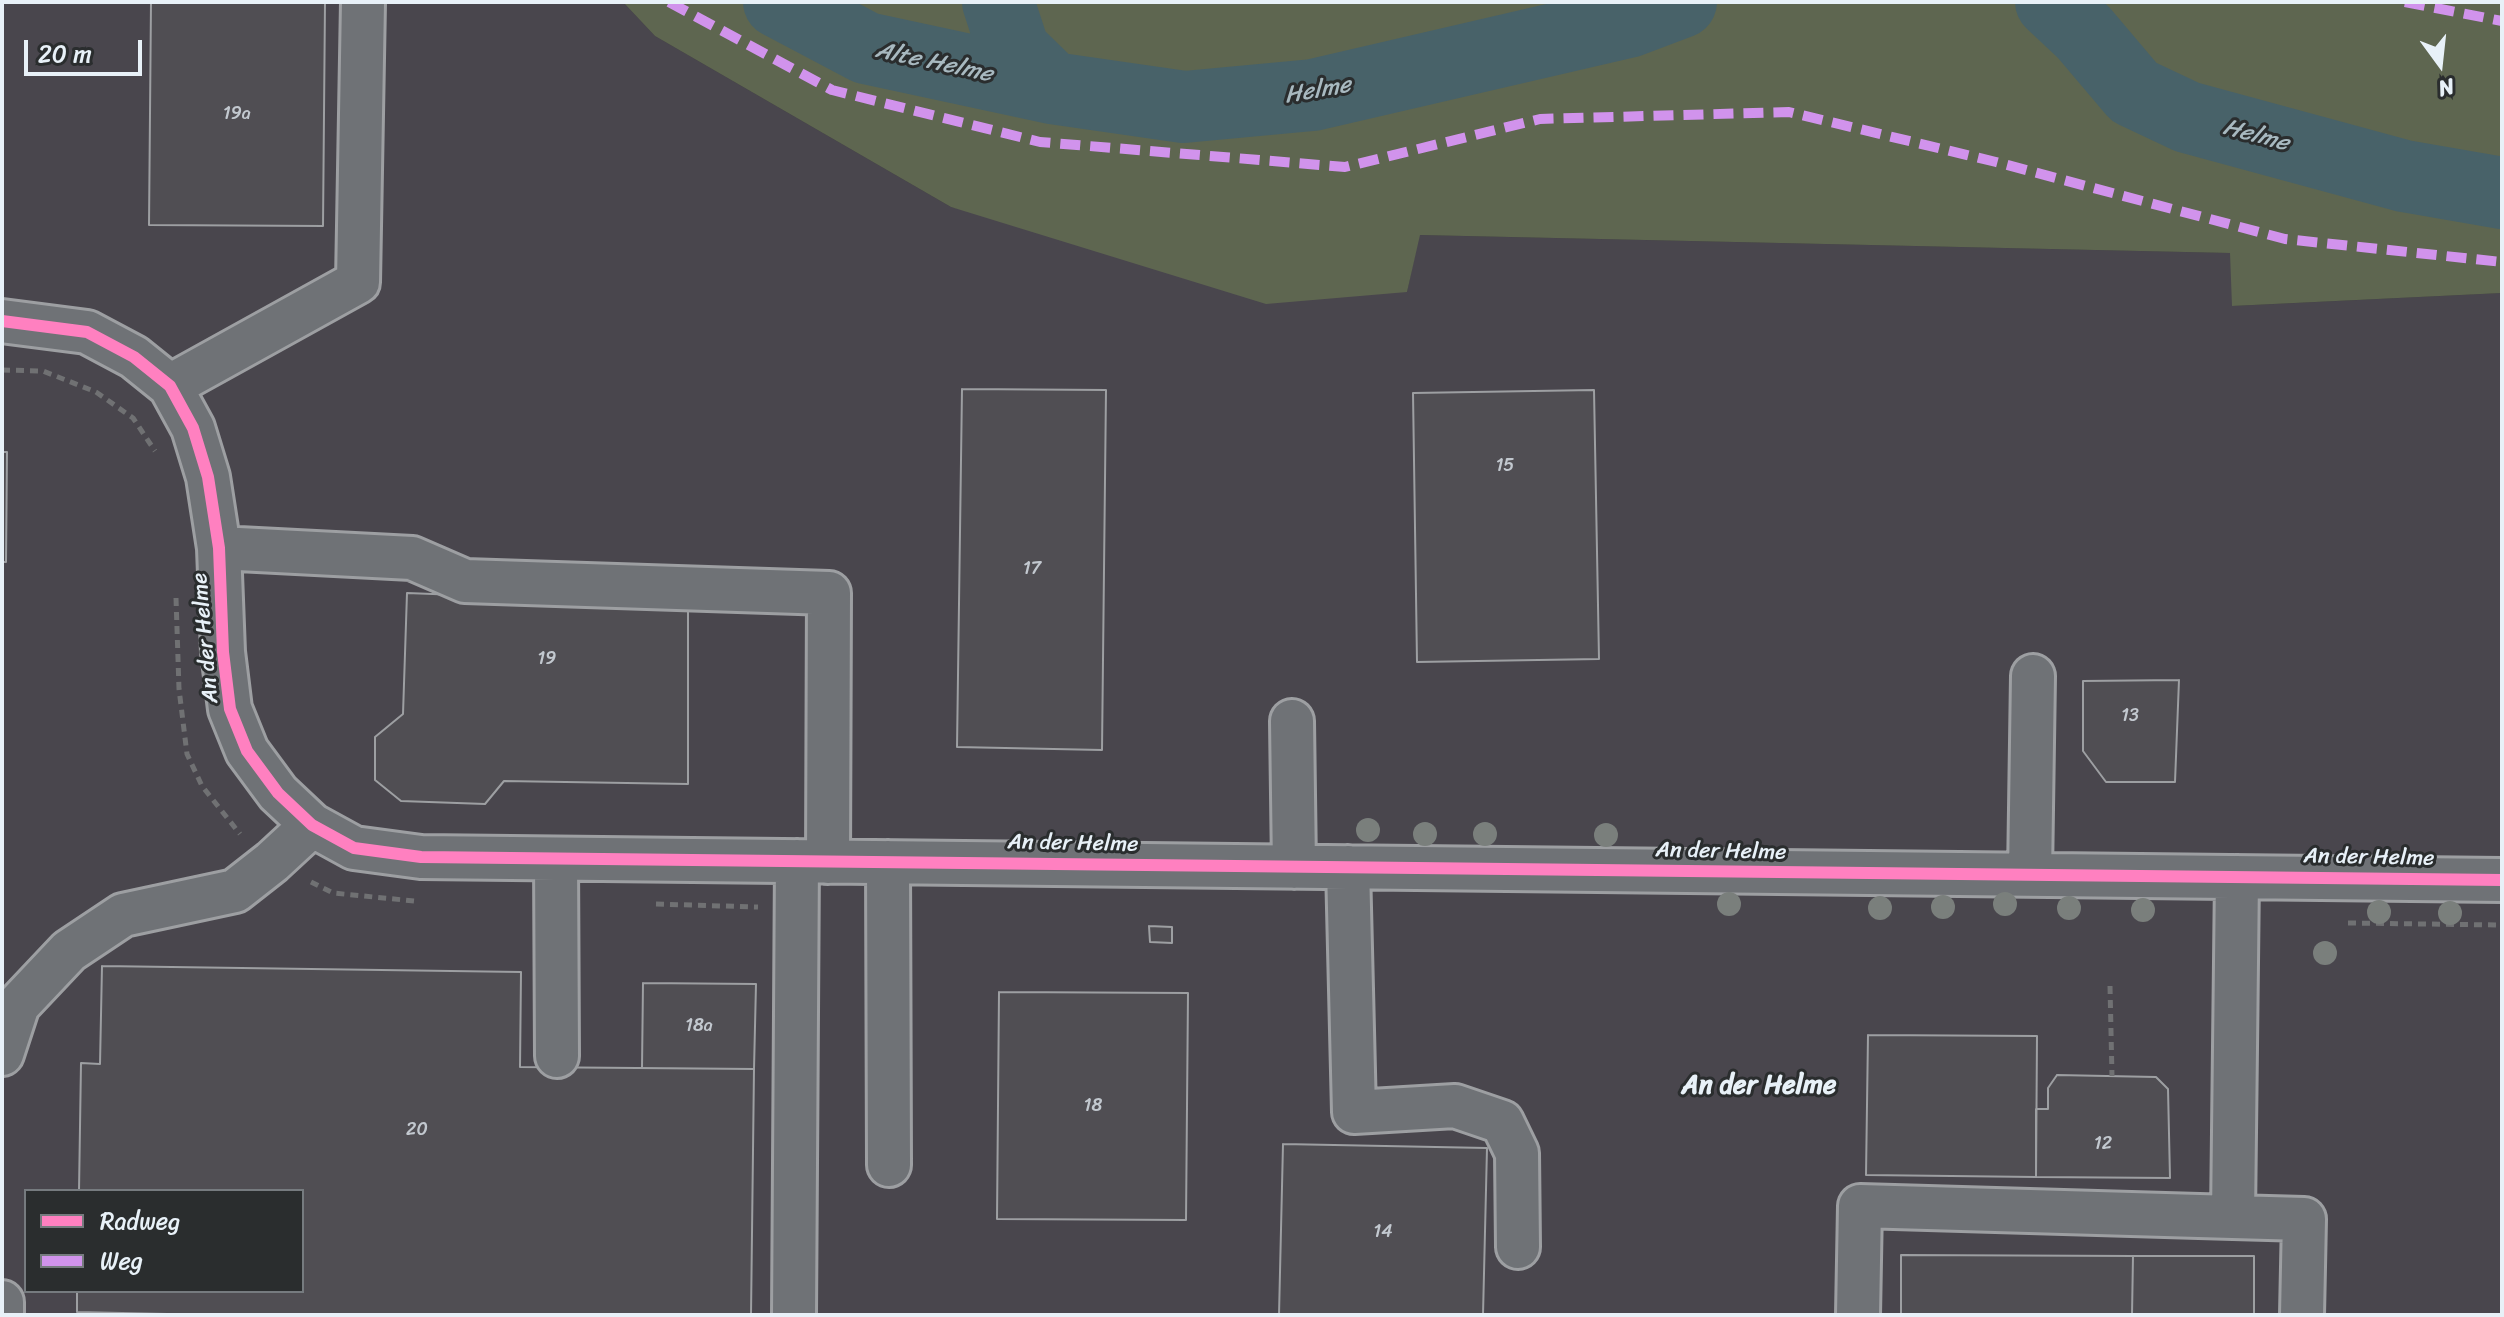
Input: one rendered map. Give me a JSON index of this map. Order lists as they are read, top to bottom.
{
  "streets": {
    "street": ["An der Helme"]
  },
  "districts": ["An der Helme"],
  "water": ["Alte Helme", "Helme"],
  "house_numbers": [
    "19a",
    "15",
    "17",
    "19",
    "13",
    "18a",
    "18",
    "20",
    "12",
    "14"
  ],
  "legend": ["Radweg", "Weg"],
  "scale_bar": "20 m",
  "north": "bottom"
}
